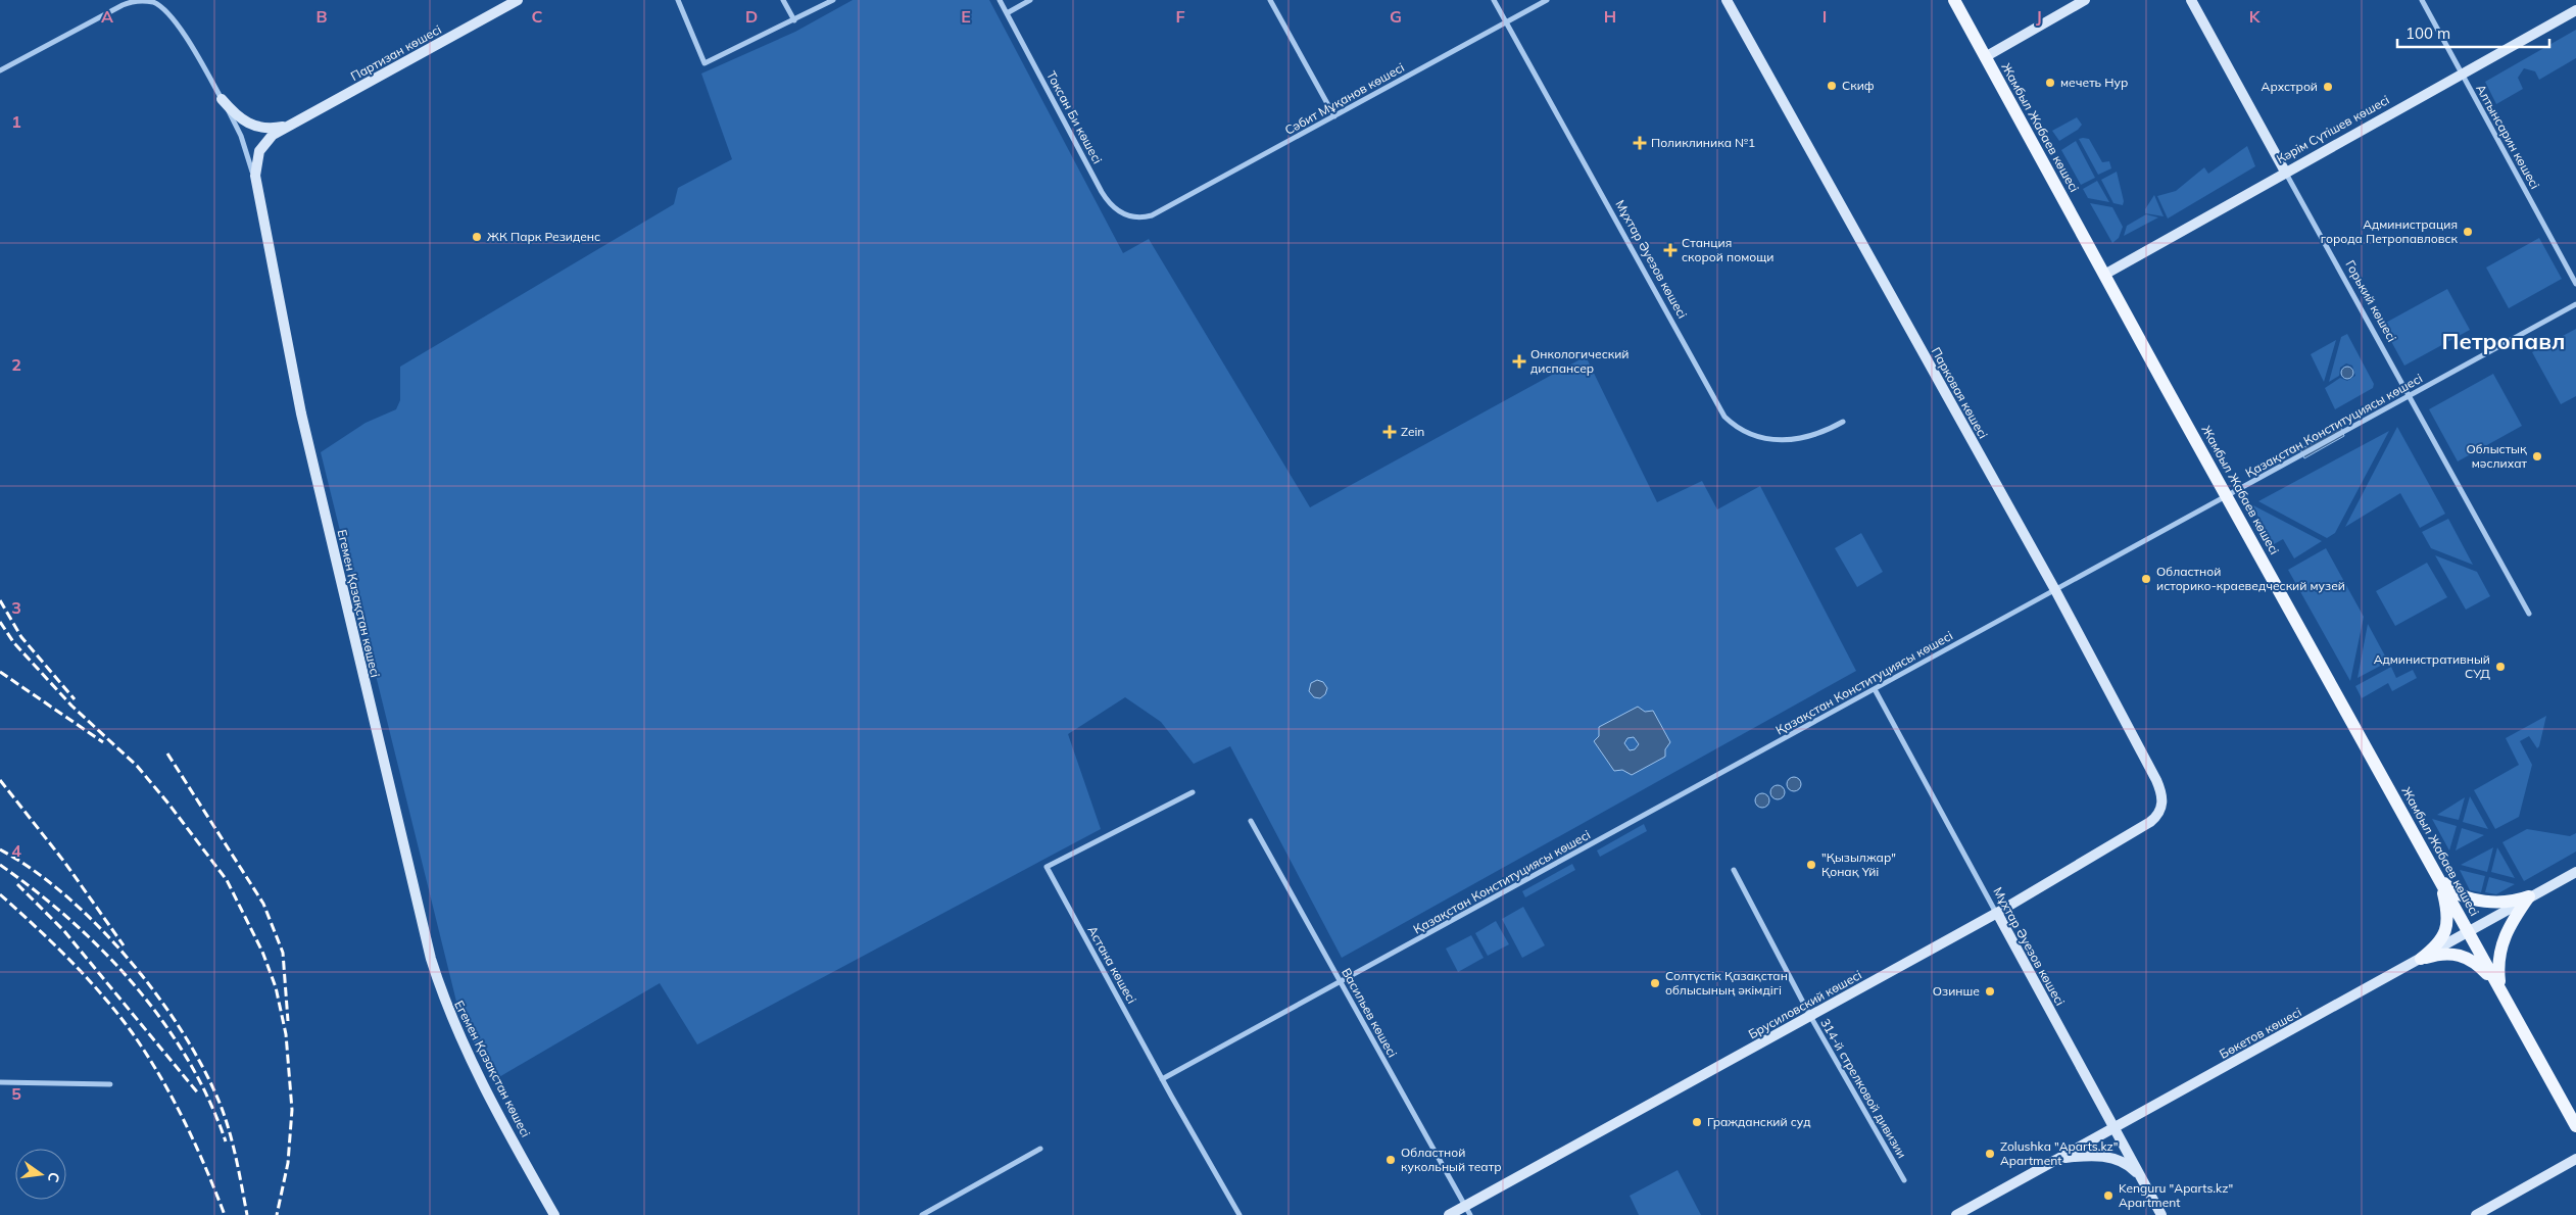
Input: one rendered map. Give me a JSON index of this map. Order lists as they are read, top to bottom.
{
  "streets": {
    "main road": [
      "Партизан көшесі",
      "Жамбыл Жабаев көшесі",
      "Кәрім Сүтішев көшесі",
      "Мұхтар Әуезов көшесі",
      "Горький көшесі",
      "Парковая көшесі",
      "Егемен Қазақстан көшесі",
      "Брусиловский көшесі",
      "Бөкетов көшесі"
    ],
    "street": [
      "Сәбит Мұқанов көшесі",
      "Токсан Би көшесі",
      "Алтынсарин көшесі",
      "Қазақстан Конституциясы көшесі",
      "Астана көшесі",
      "Васильев көшесі",
      "314-й стрелковой дивизии"
    ]
  },
  "crossings": [
    ["Партизан көшесі", "Егемен Қазақстан көшесі"],
    ["Сәбит Мұқанов көшесі", "Токсан Би көшесі"],
    ["Сәбит Мұқанов көшесі", "Мұхтар Әуезов көшесі"],
    ["Жамбыл Жабаев көшесі", "Кәрім Сүтішев көшесі"],
    ["Жамбыл Жабаев көшесі", "Қазақстан Конституциясы көшесі"],
    ["Жамбыл Жабаев көшесі", "Бөкетов көшесі"],
    ["Кәрім Сүтішев көшесі", "Алтынсарин көшесі"],
    ["Кәрім Сүтішев көшесі", "Горький көшесі"],
    ["Мұхтар Әуезов көшесі", "Қазақстан Конституциясы көшесі"],
    ["Мұхтар Әуезов көшесі", "Брусиловский көшесі"],
    ["Мұхтар Әуезов көшесі", "Бөкетов көшесі"],
    ["Горький көшесі", "Қазақстан Конституциясы көшесі"],
    ["Парковая көшесі", "Қазақстан Конституциясы көшесі"],
    ["Парковая көшесі", "Брусиловский көшесі"],
    ["Қазақстан Конституциясы көшесі", "Астана көшесі"],
    ["Қазақстан Конституциясы көшесі", "Васильев көшесі"],
    ["Брусиловский көшесі", "Васильев көшесі"],
    ["Брусиловский көшесі", "314-й стрелковой дивизии"]
  ],
  "districts": ["Петропавл"],
  "places": {
    "other": [
      "мечеть Нур",
      "Скиф",
      "Архстрой",
      "Администрация города Петропавловск",
      "ЖК Парк Резиденс",
      "Облыстық мәслихат",
      "Oбластной историко-краеведческий музей",
      "Административный СУД",
      "\"Қызылжар\" Қонақ Үйі",
      "Солтүстік Қазақстан облысының әкімдігі",
      "Озинше",
      "Гражданский суд",
      "Zolushka \"Aparts.kz\" Apartment",
      "Областной кукольный театр",
      "Kenguru \"Aparts.kz\" Apartment"
    ],
    "health": [
      "Поликлиника №1",
      "Станция скорой помощи",
      "Онкологический диспансер",
      "Zein"
    ]
  },
  "scale_bar": "100 m",
  "north": "right",
  "grid": {
    "columns": [
      "A",
      "B",
      "C",
      "D",
      "E",
      "F",
      "G",
      "H",
      "I",
      "J",
      "K"
    ],
    "rows": [
      "1",
      "2",
      "3",
      "4",
      "5"
    ]
  }
}
